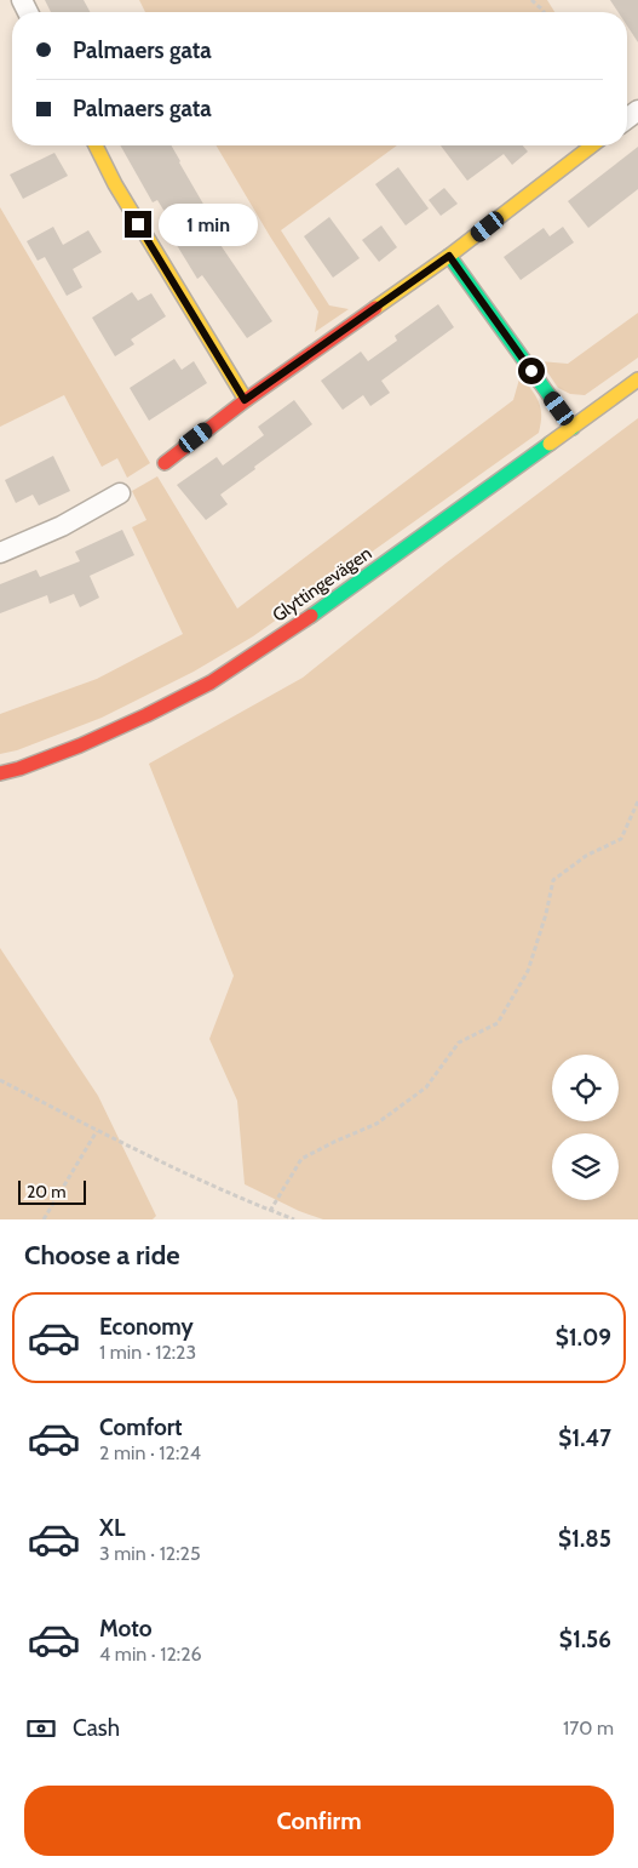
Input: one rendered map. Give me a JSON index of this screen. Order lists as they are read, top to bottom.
{
  "streets": {
    "street": ["Glyttingevägen"]
  },
  "scale_bar": "20 m",
  "page": {
    "banner": ["Palmaers gata", "Palmaers gata"],
    "bubble": "1 min",
    "scale": "20 m",
    "heading": "Choose a ride",
    "list": [
      {
        "name": "Economy",
        "note": "1 min · 12:23",
        "value": "$1.09"
      },
      {
        "name": "Comfort",
        "note": "2 min · 12:24",
        "value": "$1.47"
      },
      {
        "name": "XL",
        "note": "3 min · 12:25",
        "value": "$1.85"
      },
      {
        "name": "Moto",
        "note": "4 min · 12:26",
        "value": "$1.56"
      }
    ],
    "pay": ["Cash", "170 m"],
    "buttons": "Confirm"
  }
}
